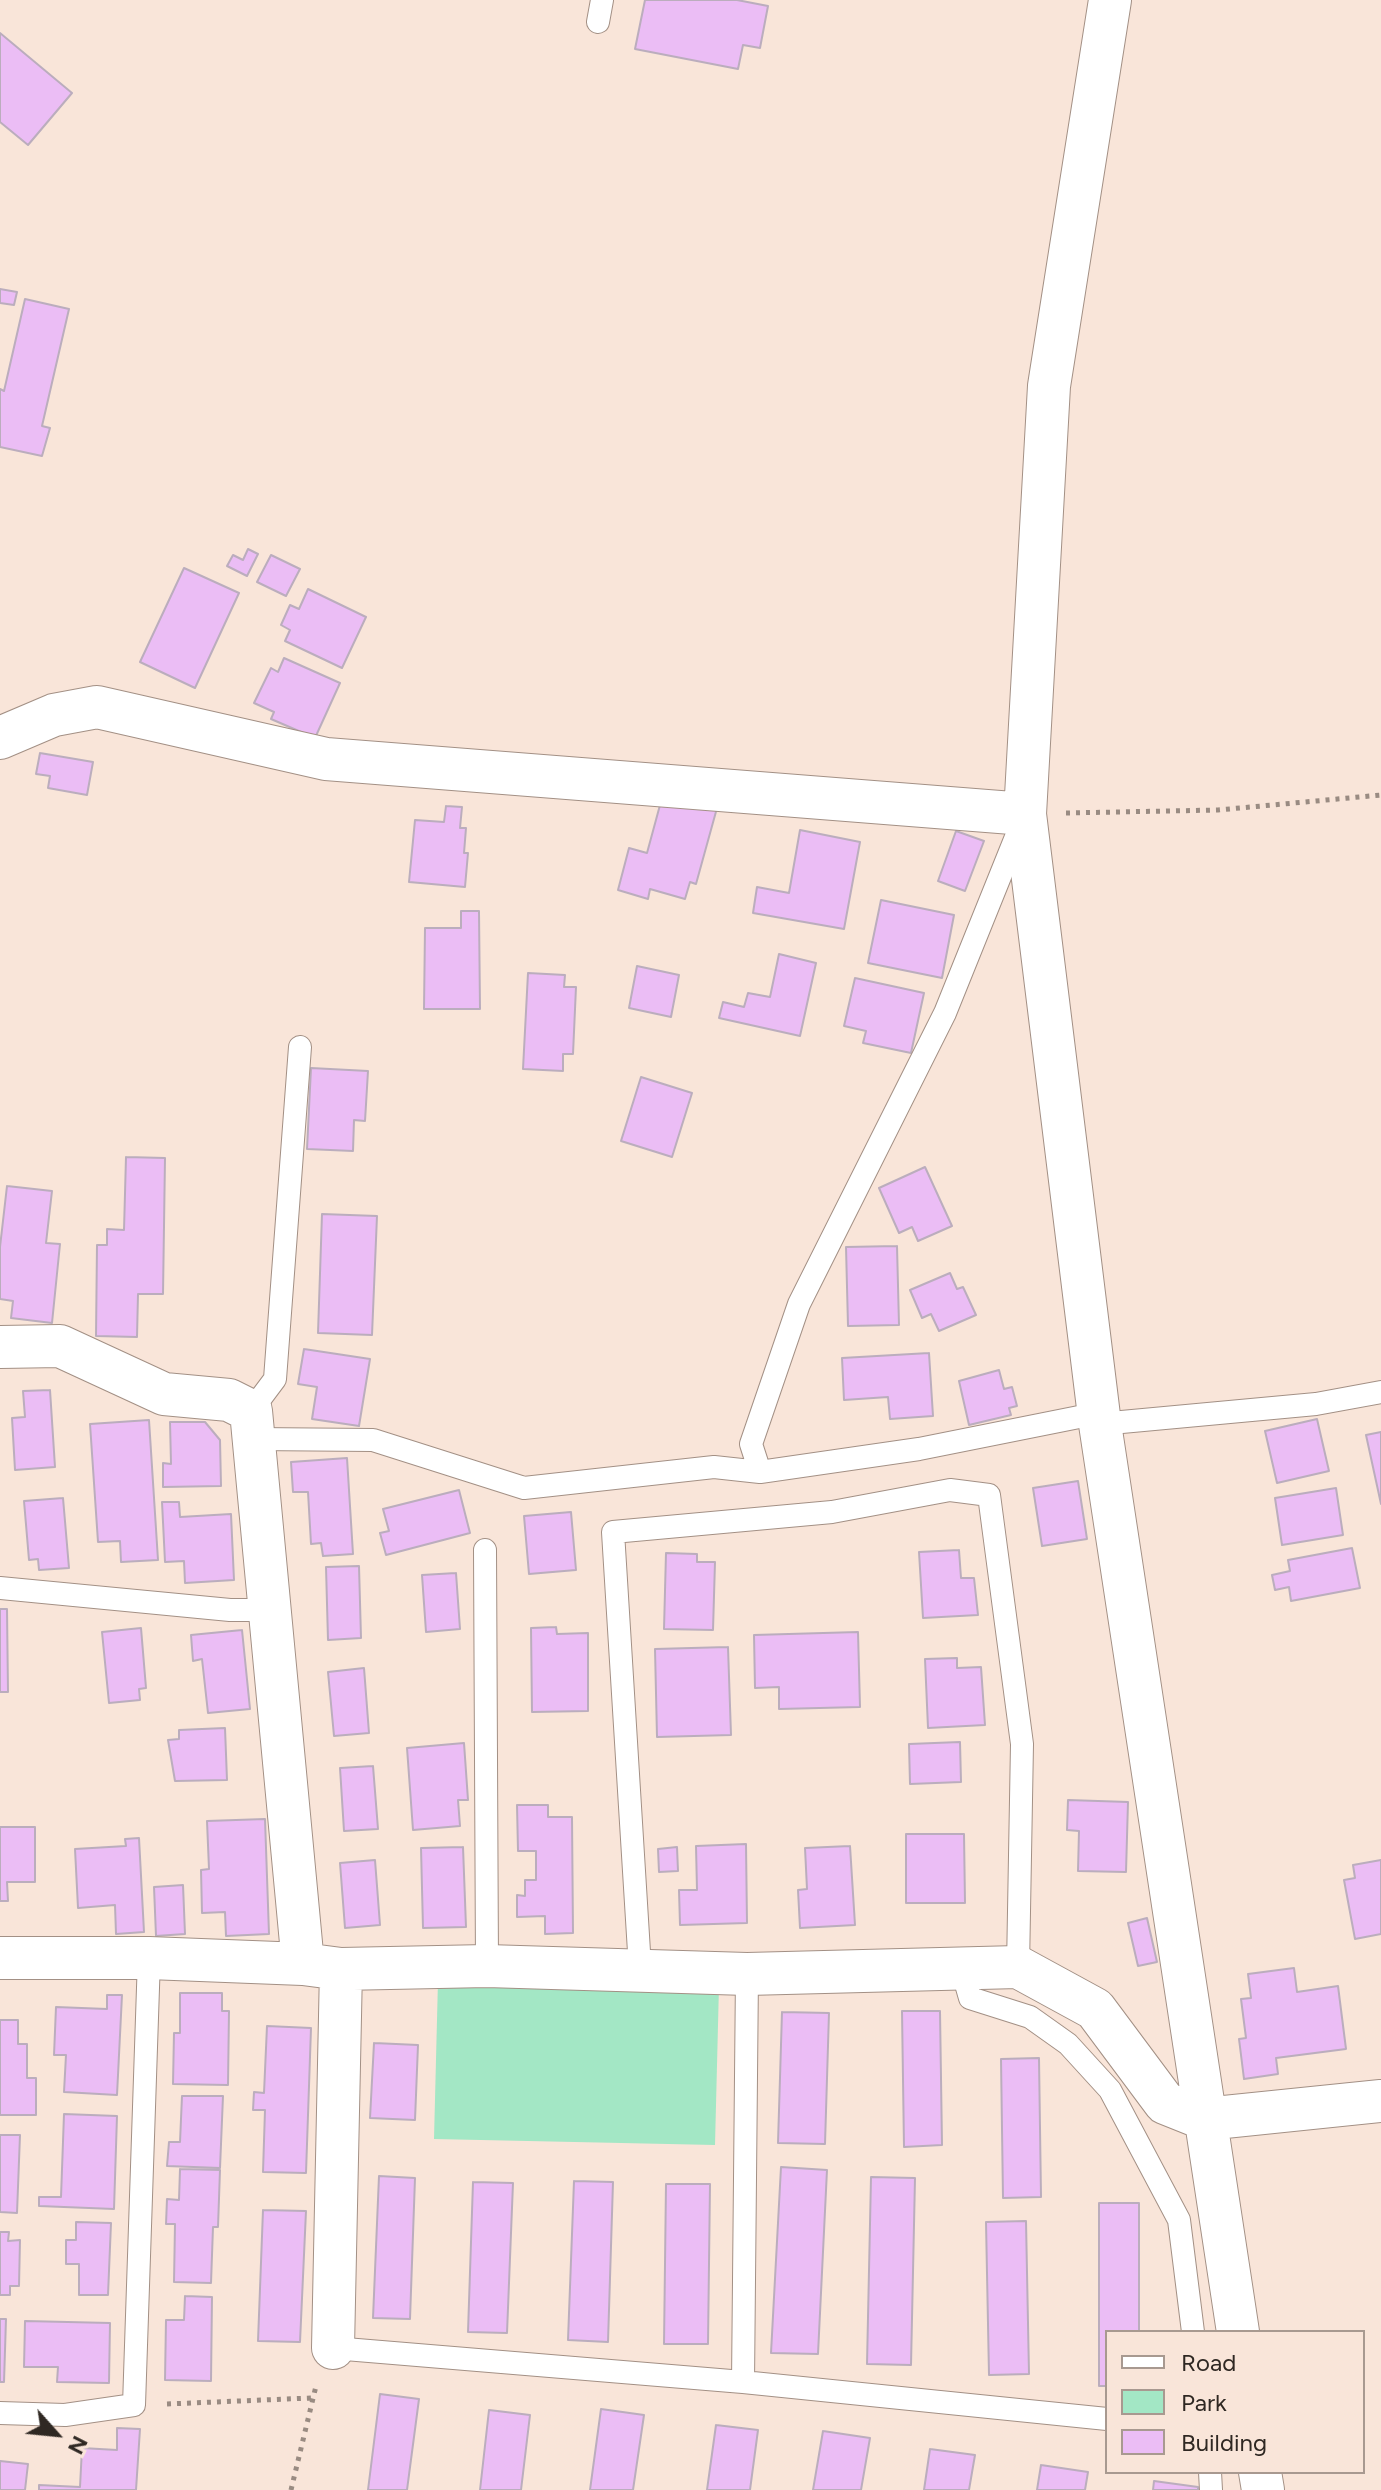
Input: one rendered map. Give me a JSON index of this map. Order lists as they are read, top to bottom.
{
  "legend": ["Road", "Park", "Building"],
  "north": "bottom right"
}
